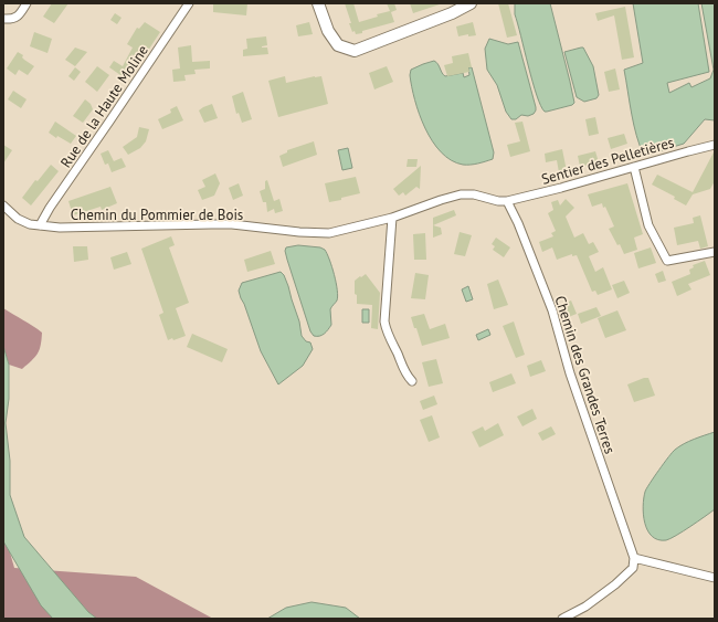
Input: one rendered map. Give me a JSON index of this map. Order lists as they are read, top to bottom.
{
  "streets": {
    "street": [
      "Rue de la Haute Moline",
      "Sentier des Pelletières",
      "Chemin du Pommier de Bois",
      "Chemin des Grandes Terres"
    ]
  },
  "crossings": [
    ["Rue de la Haute Moline", "Chemin du Pommier de Bois"],
    ["Sentier des Pelletières", "Chemin du Pommier de Bois"],
    ["Sentier des Pelletières", "Chemin des Grandes Terres"],
    ["Chemin du Pommier de Bois", "Chemin des Grandes Terres"]
  ]
}
